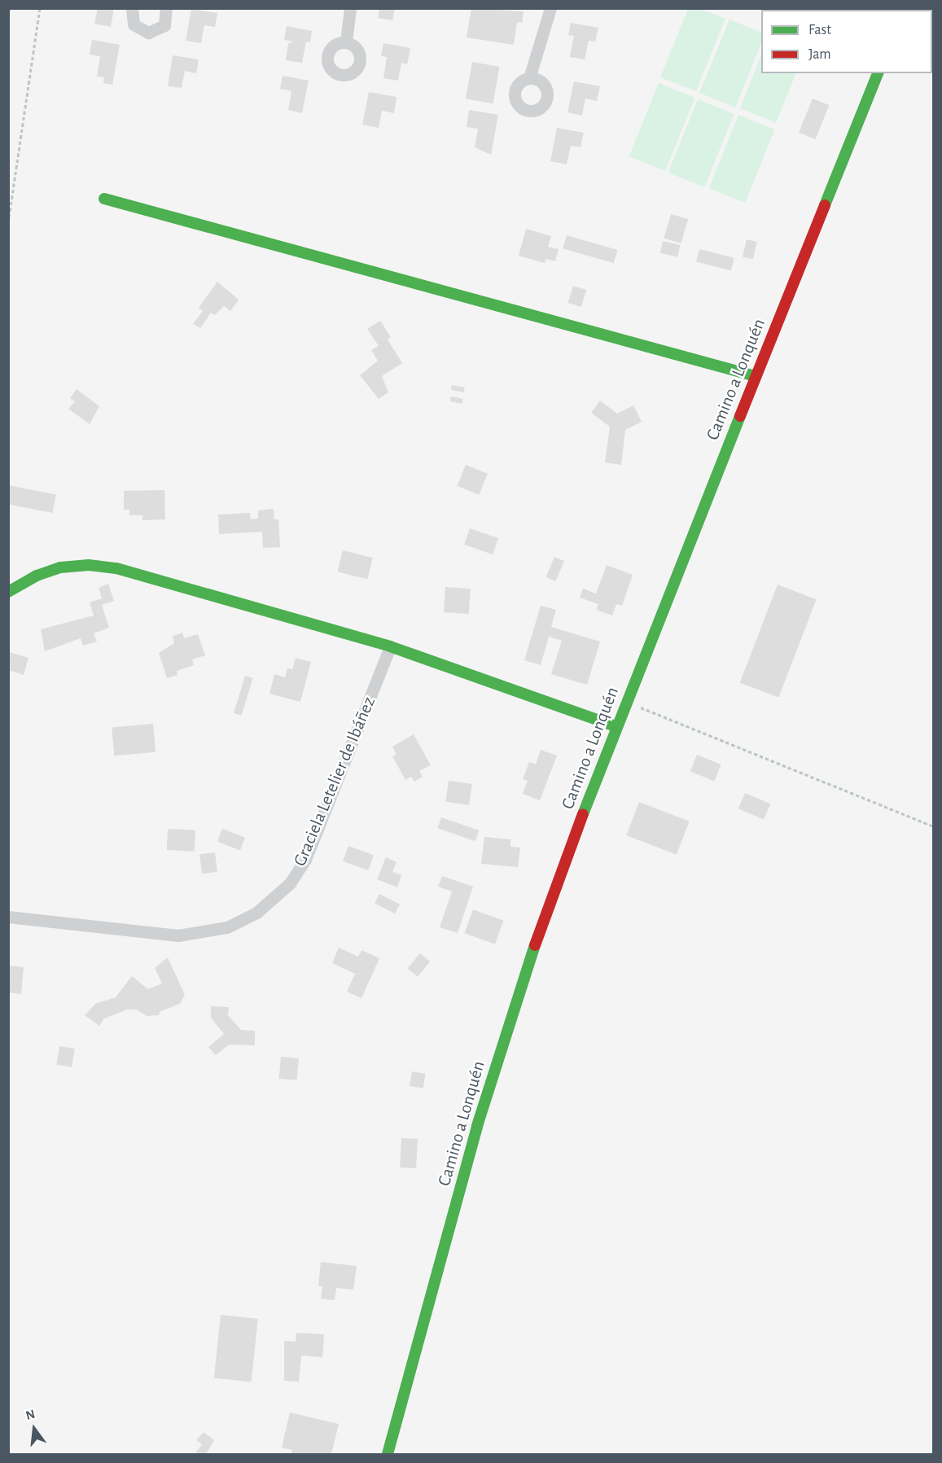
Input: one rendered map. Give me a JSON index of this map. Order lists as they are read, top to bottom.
{
  "streets": {
    "main road": ["Camino a Lonquén"],
    "street": ["Graciela Letelier de Ibáñez"]
  },
  "legend": ["Fast", "Jam"],
  "north": "top"
}
